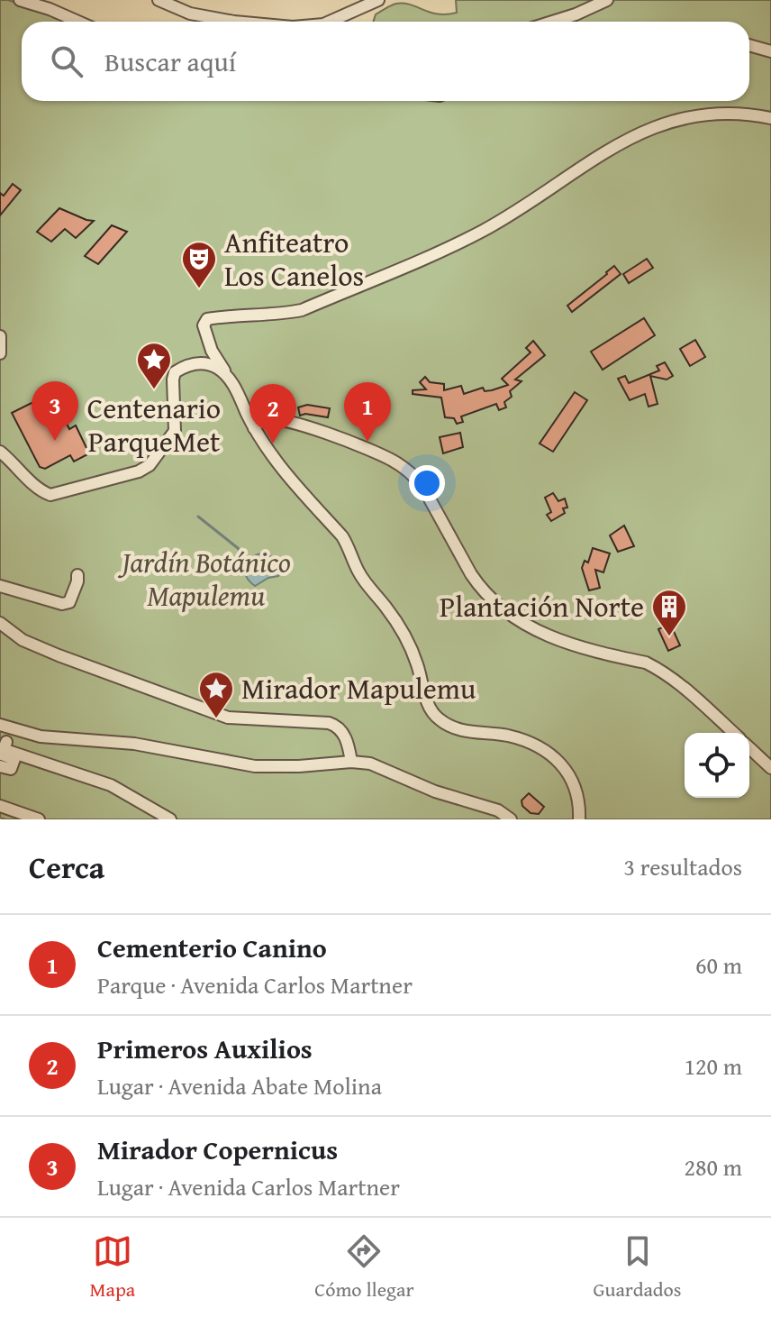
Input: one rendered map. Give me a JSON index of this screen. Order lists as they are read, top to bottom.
{
  "parks": ["Jardín Botánico Mapulemu"],
  "places": {
    "theatre": ["Anfiteatro Los Canelos"],
    "place": ["Centenario ParqueMet", "Mirador Mapulemu"],
    "building": ["Plantación Norte"]
  },
  "page": {
    "search": "Buscar aquí",
    "pins": ["3", "1", "2"],
    "heading": ["Cerca", "3 resultados"],
    "list": [
      {
        "mark": "1",
        "name": "Cementerio Canino",
        "note": "Parque · Avenida Carlos Martner",
        "value": "60 m"
      },
      {
        "mark": "2",
        "name": "Primeros Auxilios",
        "note": "Lugar · Avenida Abate Molina",
        "value": "120 m"
      },
      {
        "mark": "3",
        "name": "Mirador Copernicus",
        "note": "Lugar · Avenida Carlos Martner",
        "value": "280 m"
      }
    ],
    "nav": ["Mapa", "Cómo llegar", "Guardados"]
  }
}
